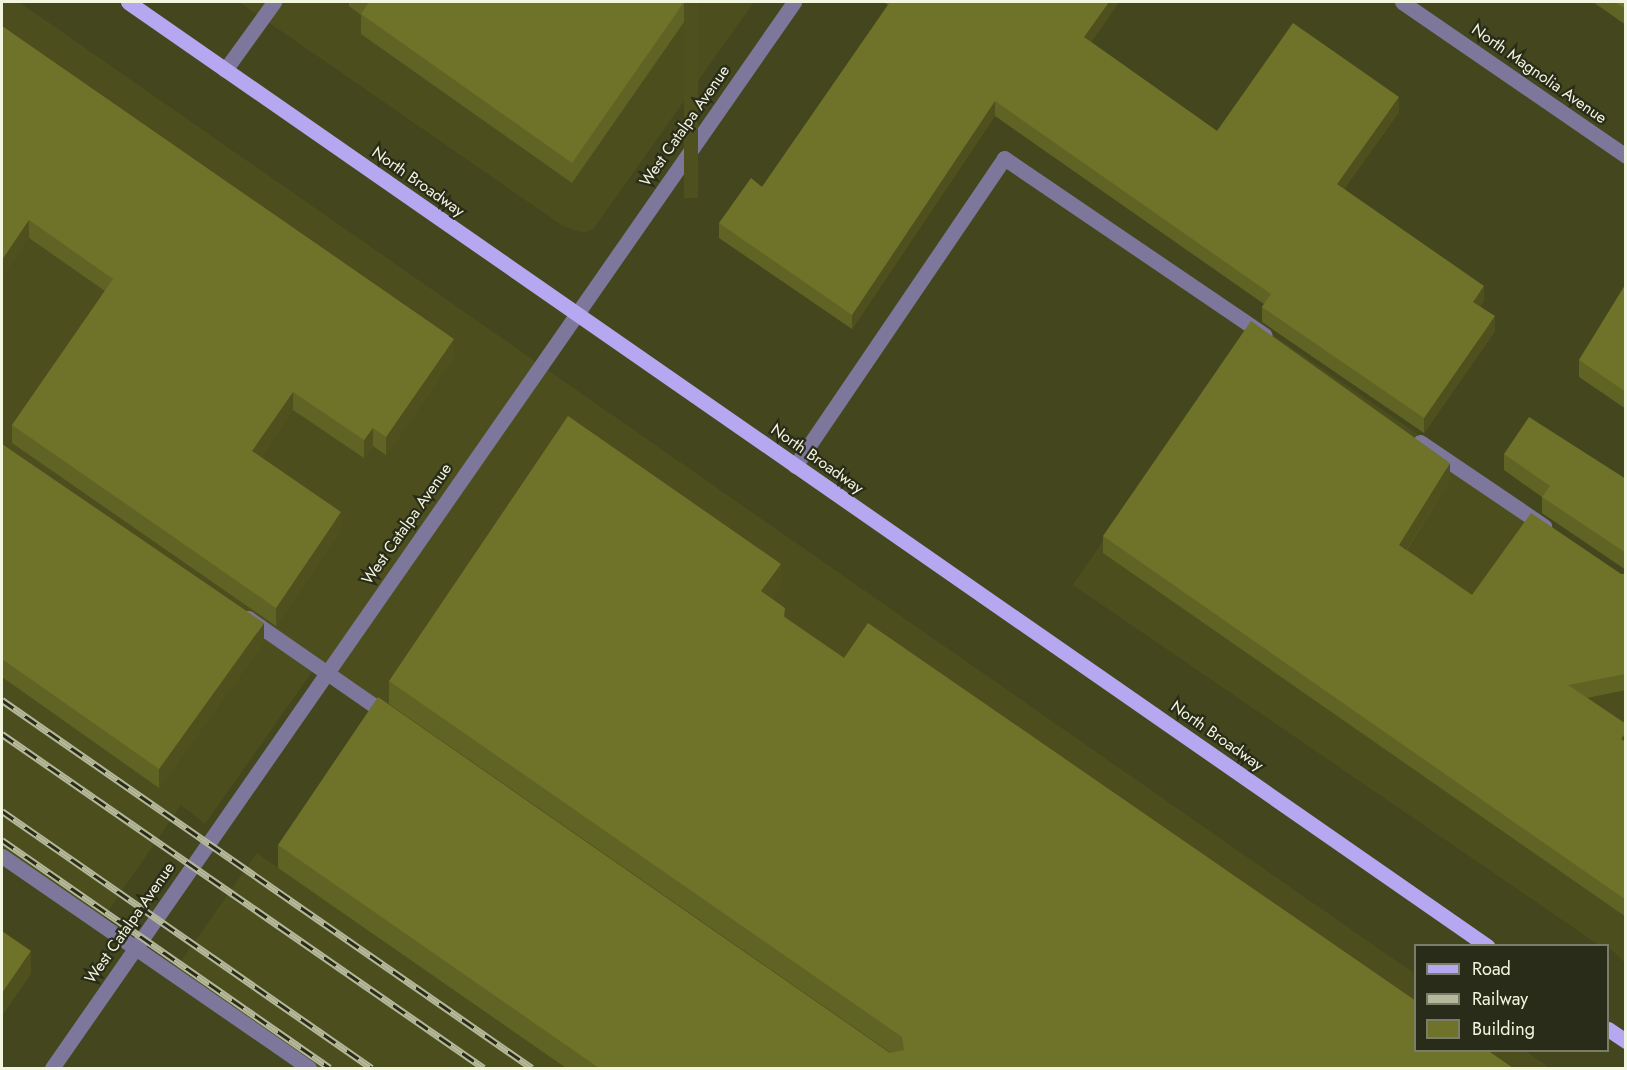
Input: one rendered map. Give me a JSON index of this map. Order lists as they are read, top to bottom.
{
  "streets": {
    "main road": ["North Broadway"],
    "street": ["North Magnolia Avenue", "West Catalpa Avenue"]
  },
  "crossings": [
    ["West Catalpa Avenue", "North Broadway"]
  ],
  "legend": ["Road", "Railway", "Building"]
}
